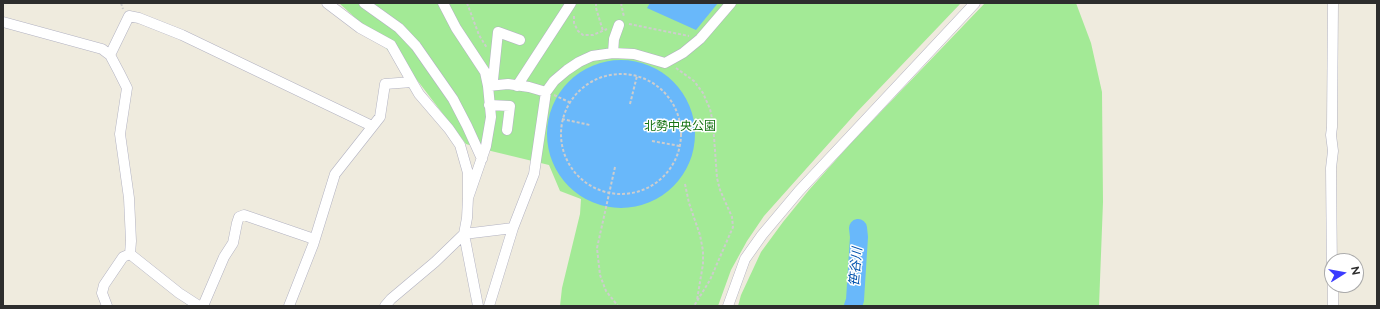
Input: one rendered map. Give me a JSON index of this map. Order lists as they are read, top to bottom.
{
  "water": ["笹谷川"],
  "parks": ["北勢中央公園"],
  "north": "right"
}
